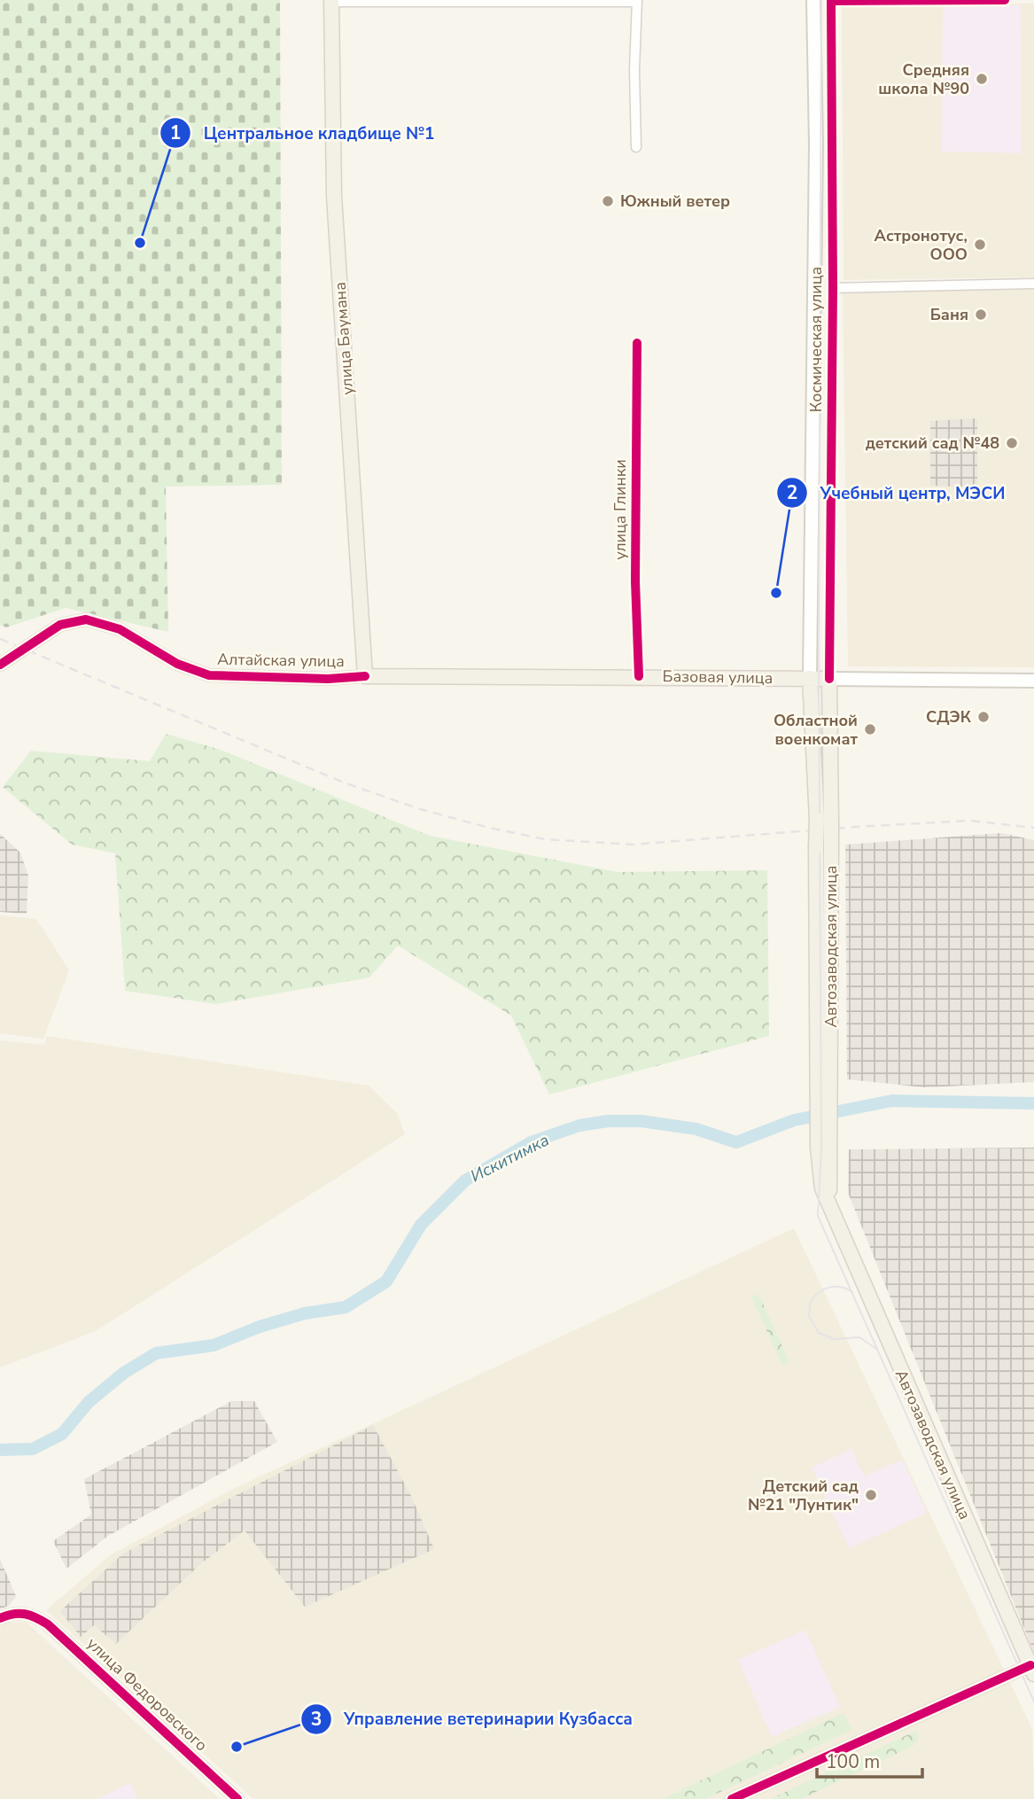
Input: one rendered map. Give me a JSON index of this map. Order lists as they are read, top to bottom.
{
  "streets": {
    "main road": [
      "улица Баумана",
      "Космическая улица",
      "Базовая улица",
      "Автозаводская улица"
    ],
    "street": ["улица Глинки", "Алтайская улица", "улица Федоровского"]
  },
  "crossings": [
    ["улица Баумана", "Алтайская улица"],
    ["улица Баумана", "Базовая улица"],
    ["Космическая улица", "Базовая улица"],
    ["Космическая улица", "Автозаводская улица"],
    ["улица Глинки", "Базовая улица"],
    ["Алтайская улица", "Базовая улица"],
    ["Базовая улица", "Автозаводская улица"]
  ],
  "water": ["Искитимка"],
  "places": [
    "Средняя школа №90",
    "Южный ветер",
    "Центральное кладбище №1",
    "Астронотус, ООО",
    "Баня",
    "детский сад №48",
    "Учебный центр, МЭСИ",
    "СДЭК",
    "Областной военкомат",
    "Детский сад №21 \"Лунтик\"",
    "Управление ветеринарии Кузбасса"
  ],
  "scale_bar": "100 m"
}
